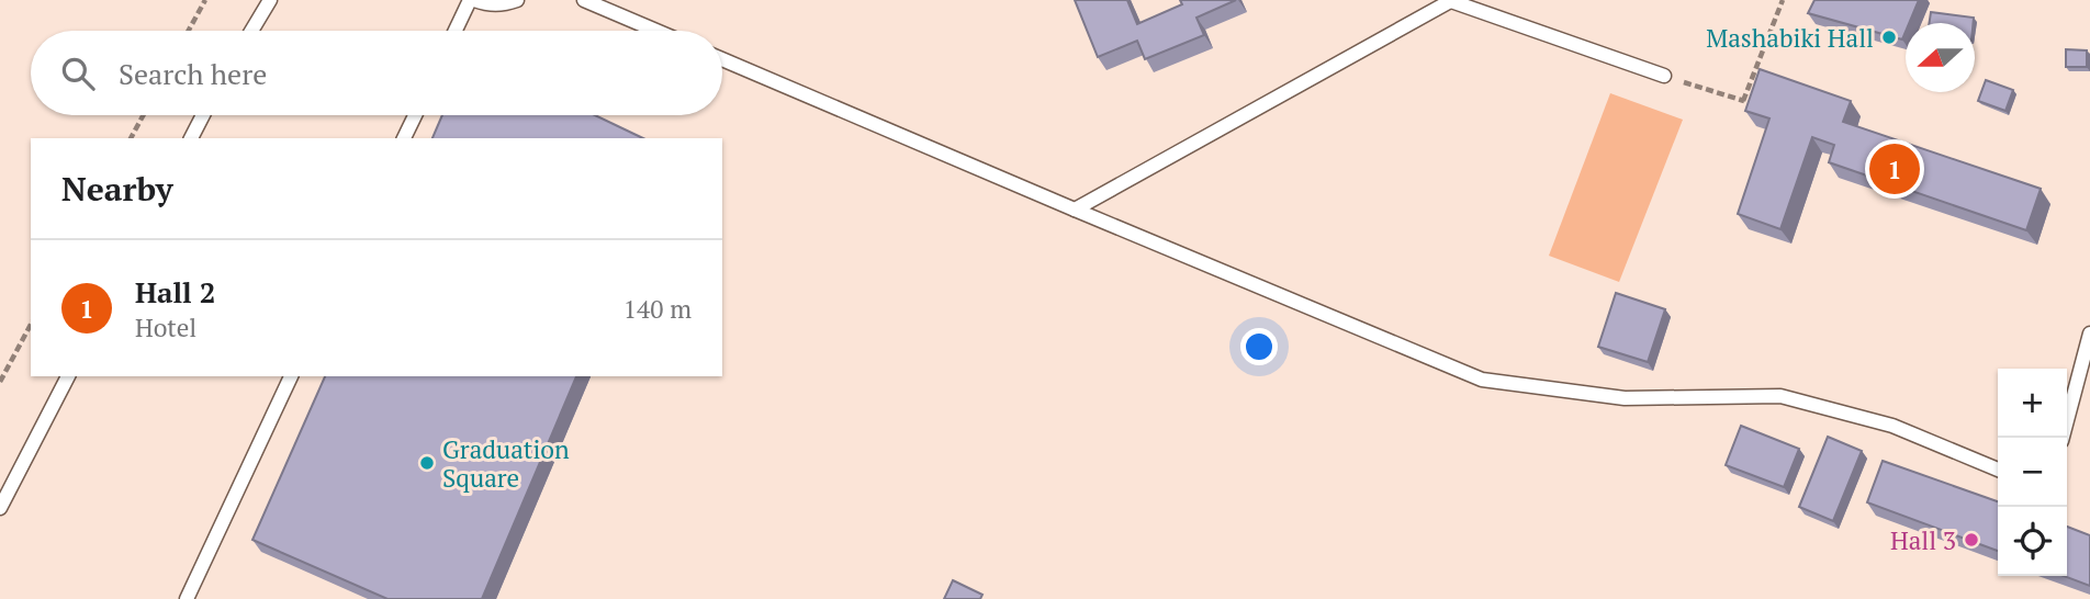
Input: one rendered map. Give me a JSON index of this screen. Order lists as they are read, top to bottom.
{
  "places": ["Mashabiki Hall", "Graduation Square", "Hall 3"],
  "north": "left",
  "page": {
    "search": "Search here",
    "heading": "Nearby",
    "pins": "1",
    "list": [
      {
        "mark": "1",
        "name": "Hall 2",
        "note": "Hotel",
        "value": "140 m"
      }
    ],
    "map_buttons": ["+", "−"]
  }
}
